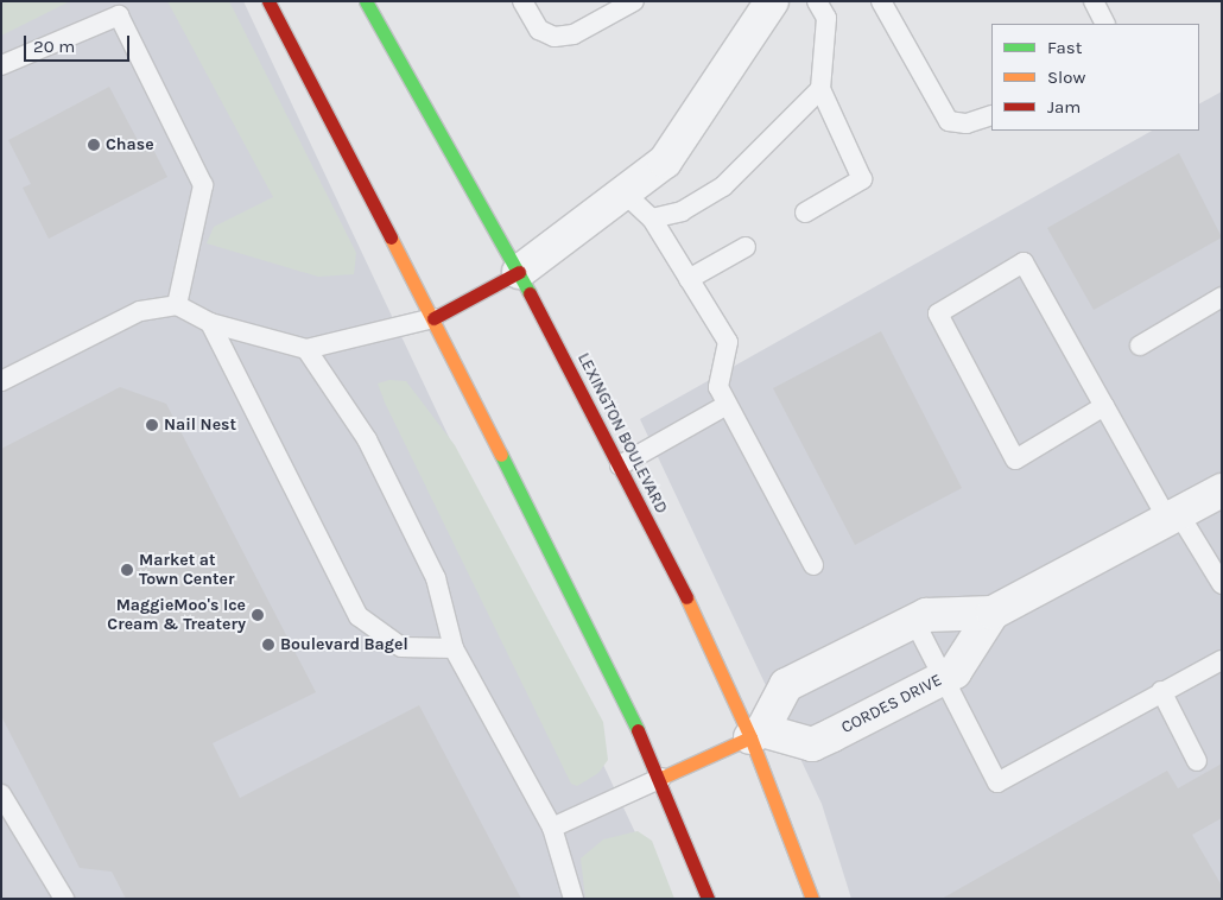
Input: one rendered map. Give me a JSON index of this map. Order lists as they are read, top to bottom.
{
  "streets": {
    "main road": ["LEXINGTON BOULEVARD"],
    "street": ["CORDES DRIVE"]
  },
  "crossings": [
    ["LEXINGTON BOULEVARD", "CORDES DRIVE"]
  ],
  "places": [
    "Chase",
    "Nail Nest",
    "Market at Town Center",
    "MaggieMoo's Ice Cream & Treatery",
    "Boulevard Bagel"
  ],
  "legend": ["Fast", "Slow", "Jam"],
  "scale_bar": "20 m"
}
